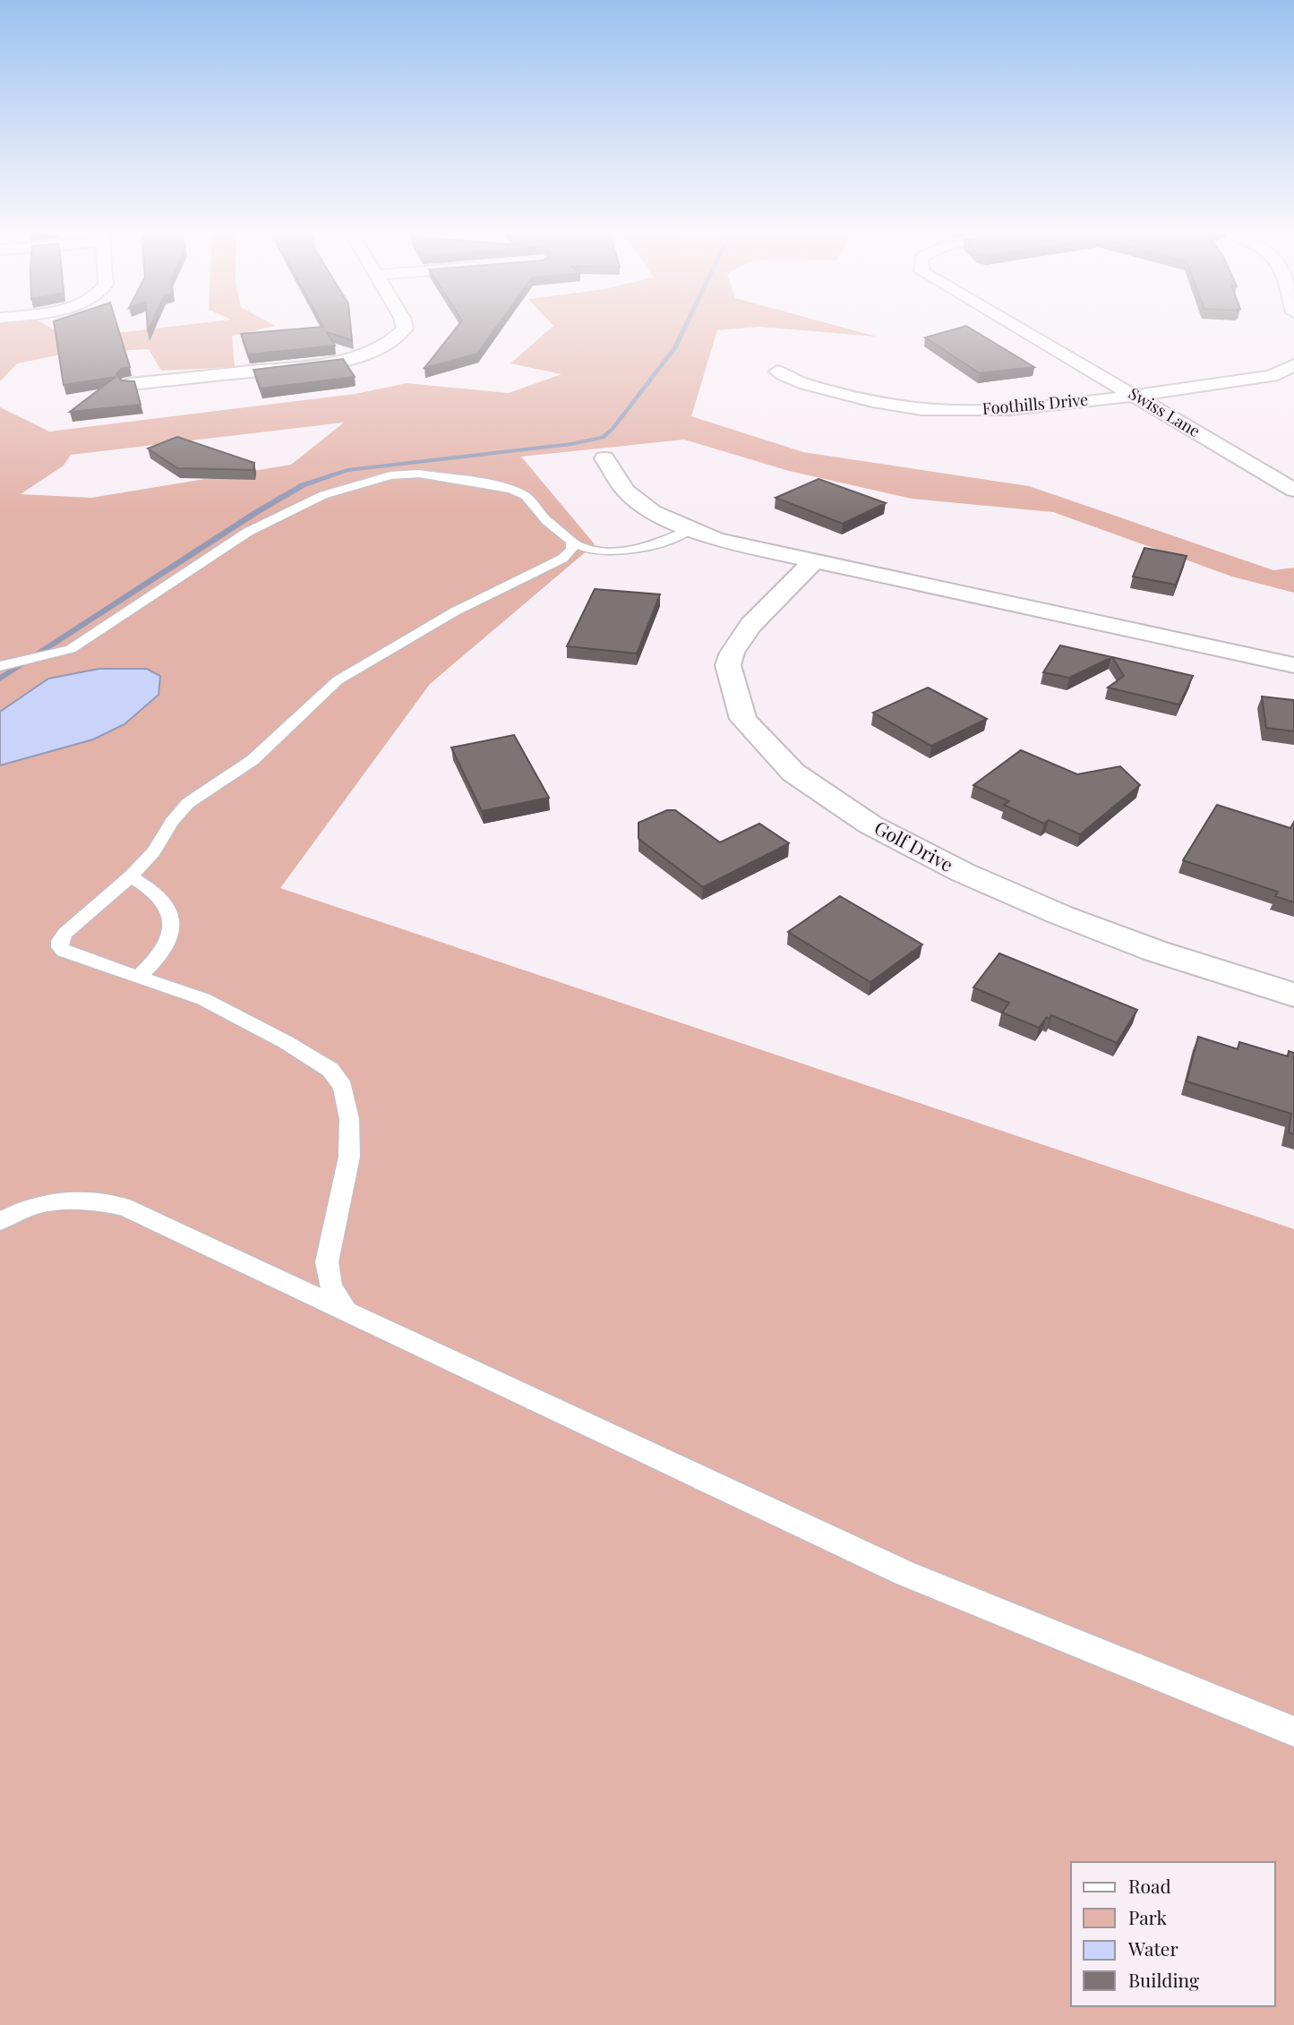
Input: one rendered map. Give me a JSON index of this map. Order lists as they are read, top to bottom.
{
  "streets": {
    "street": ["Foothills Drive", "Swiss Lane", "Golf Drive"]
  },
  "crossings": [
    ["Foothills Drive", "Swiss Lane"]
  ],
  "legend": [
    "Road",
    "Park",
    "Water",
    "Building"
  ]
}
